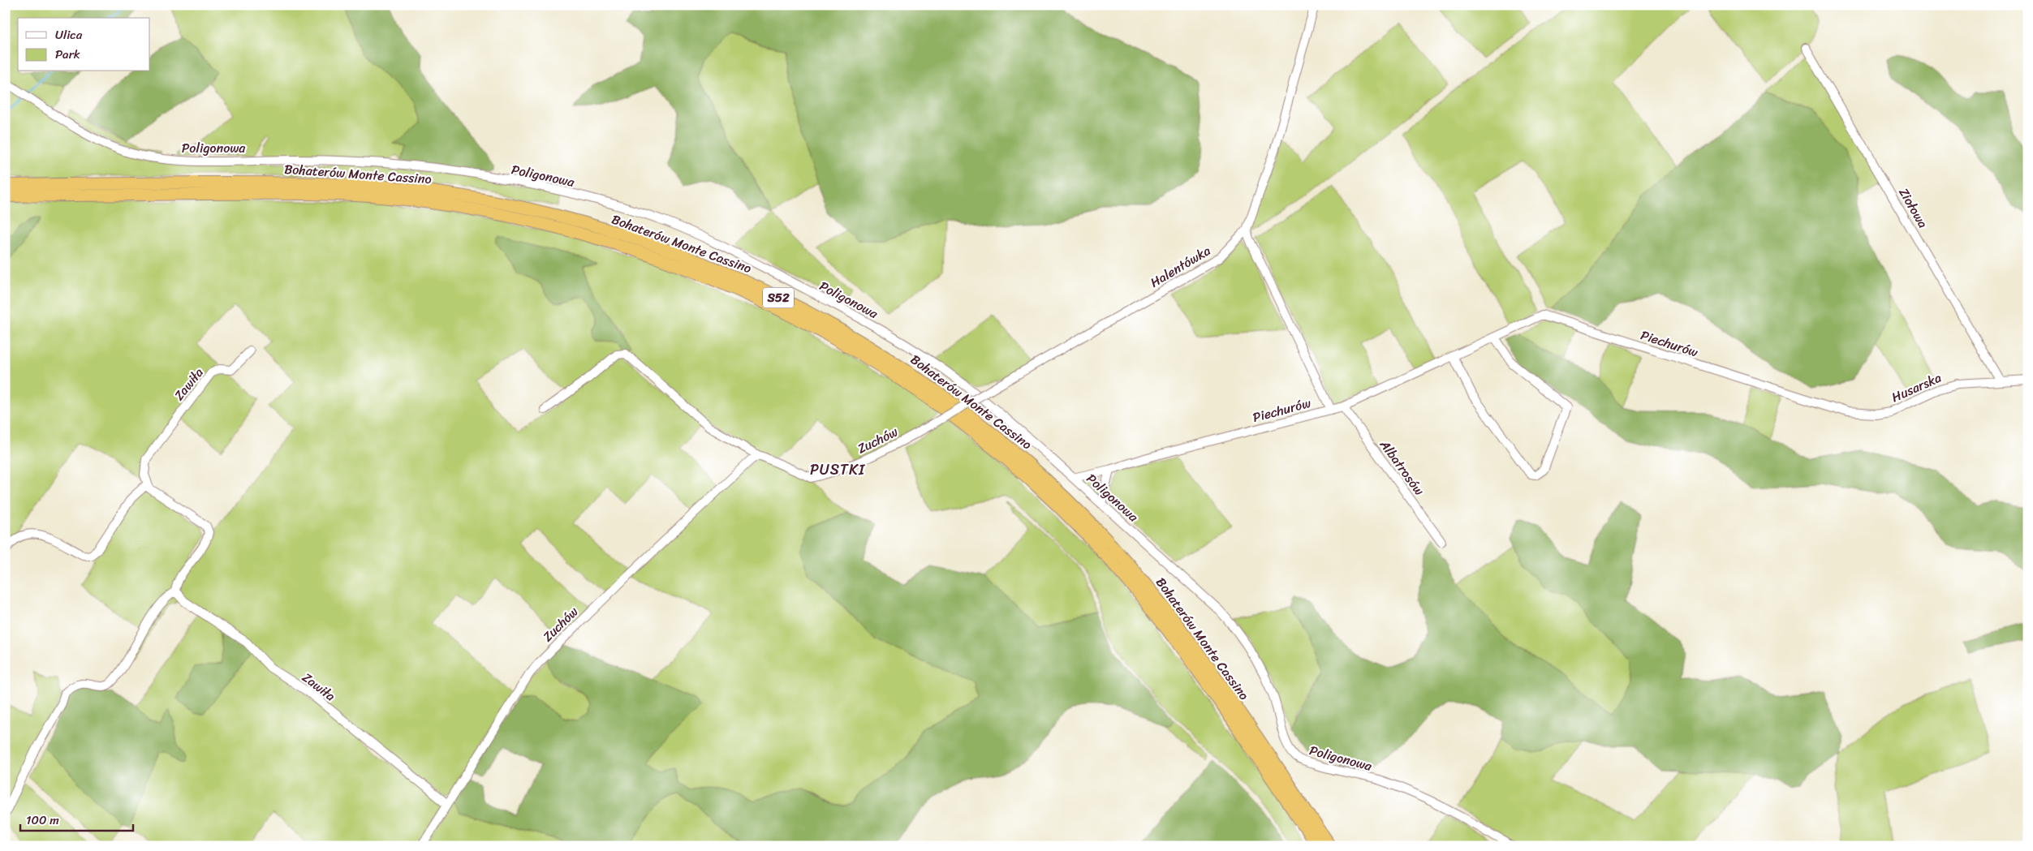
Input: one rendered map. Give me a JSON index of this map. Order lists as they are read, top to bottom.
{
  "streets": {
    "highway": ["Bohaterów Monte Cassino", "S52"],
    "street": [
      "Poligonowa",
      "Ziołowa",
      "Halentówka",
      "Piechurów",
      "Zawiła",
      "Husarska",
      "Zuchów",
      "Albatrosów"
    ]
  },
  "crossings": [
    ["Poligonowa", "Piechurów"],
    ["Ziołowa", "Husarska"],
    ["Halentówka", "Zuchów"],
    ["Piechurów", "Husarska"],
    ["Piechurów", "Albatrosów"],
    ["Zawiła", "Zuchów"]
  ],
  "districts": ["PUSTKI"],
  "legend": ["Ulica", "Park"],
  "scale_bar": "100 m"
}
